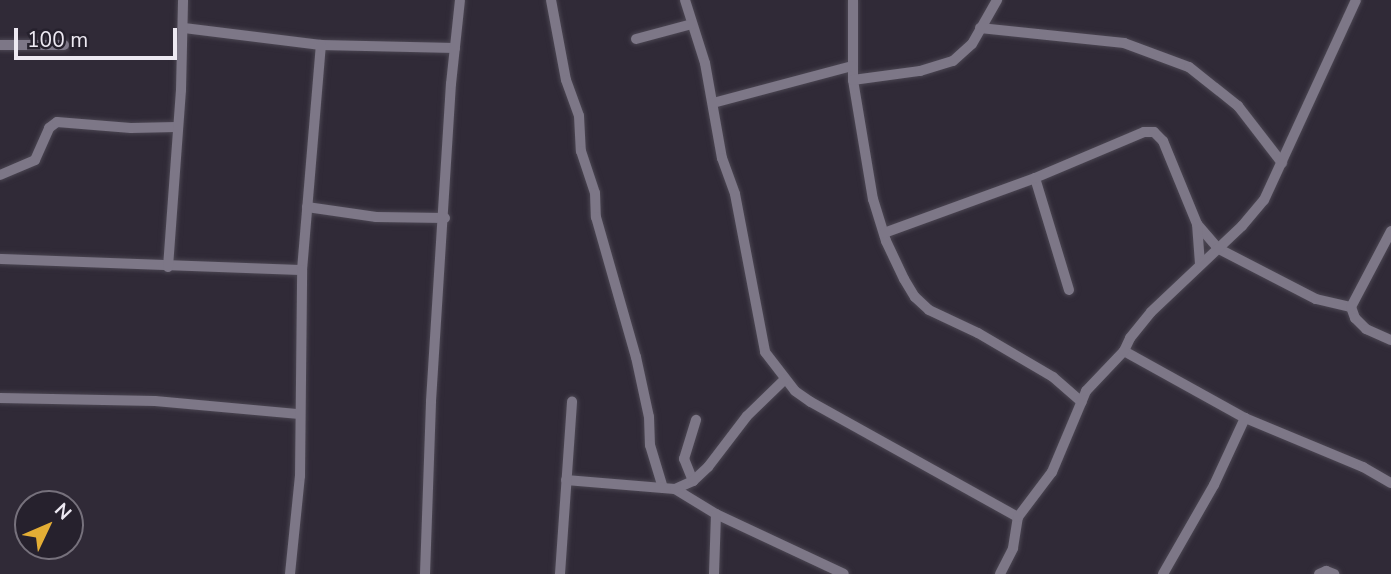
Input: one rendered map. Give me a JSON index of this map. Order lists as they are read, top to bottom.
{
  "scale_bar": "100 m",
  "north": "top right"
}
